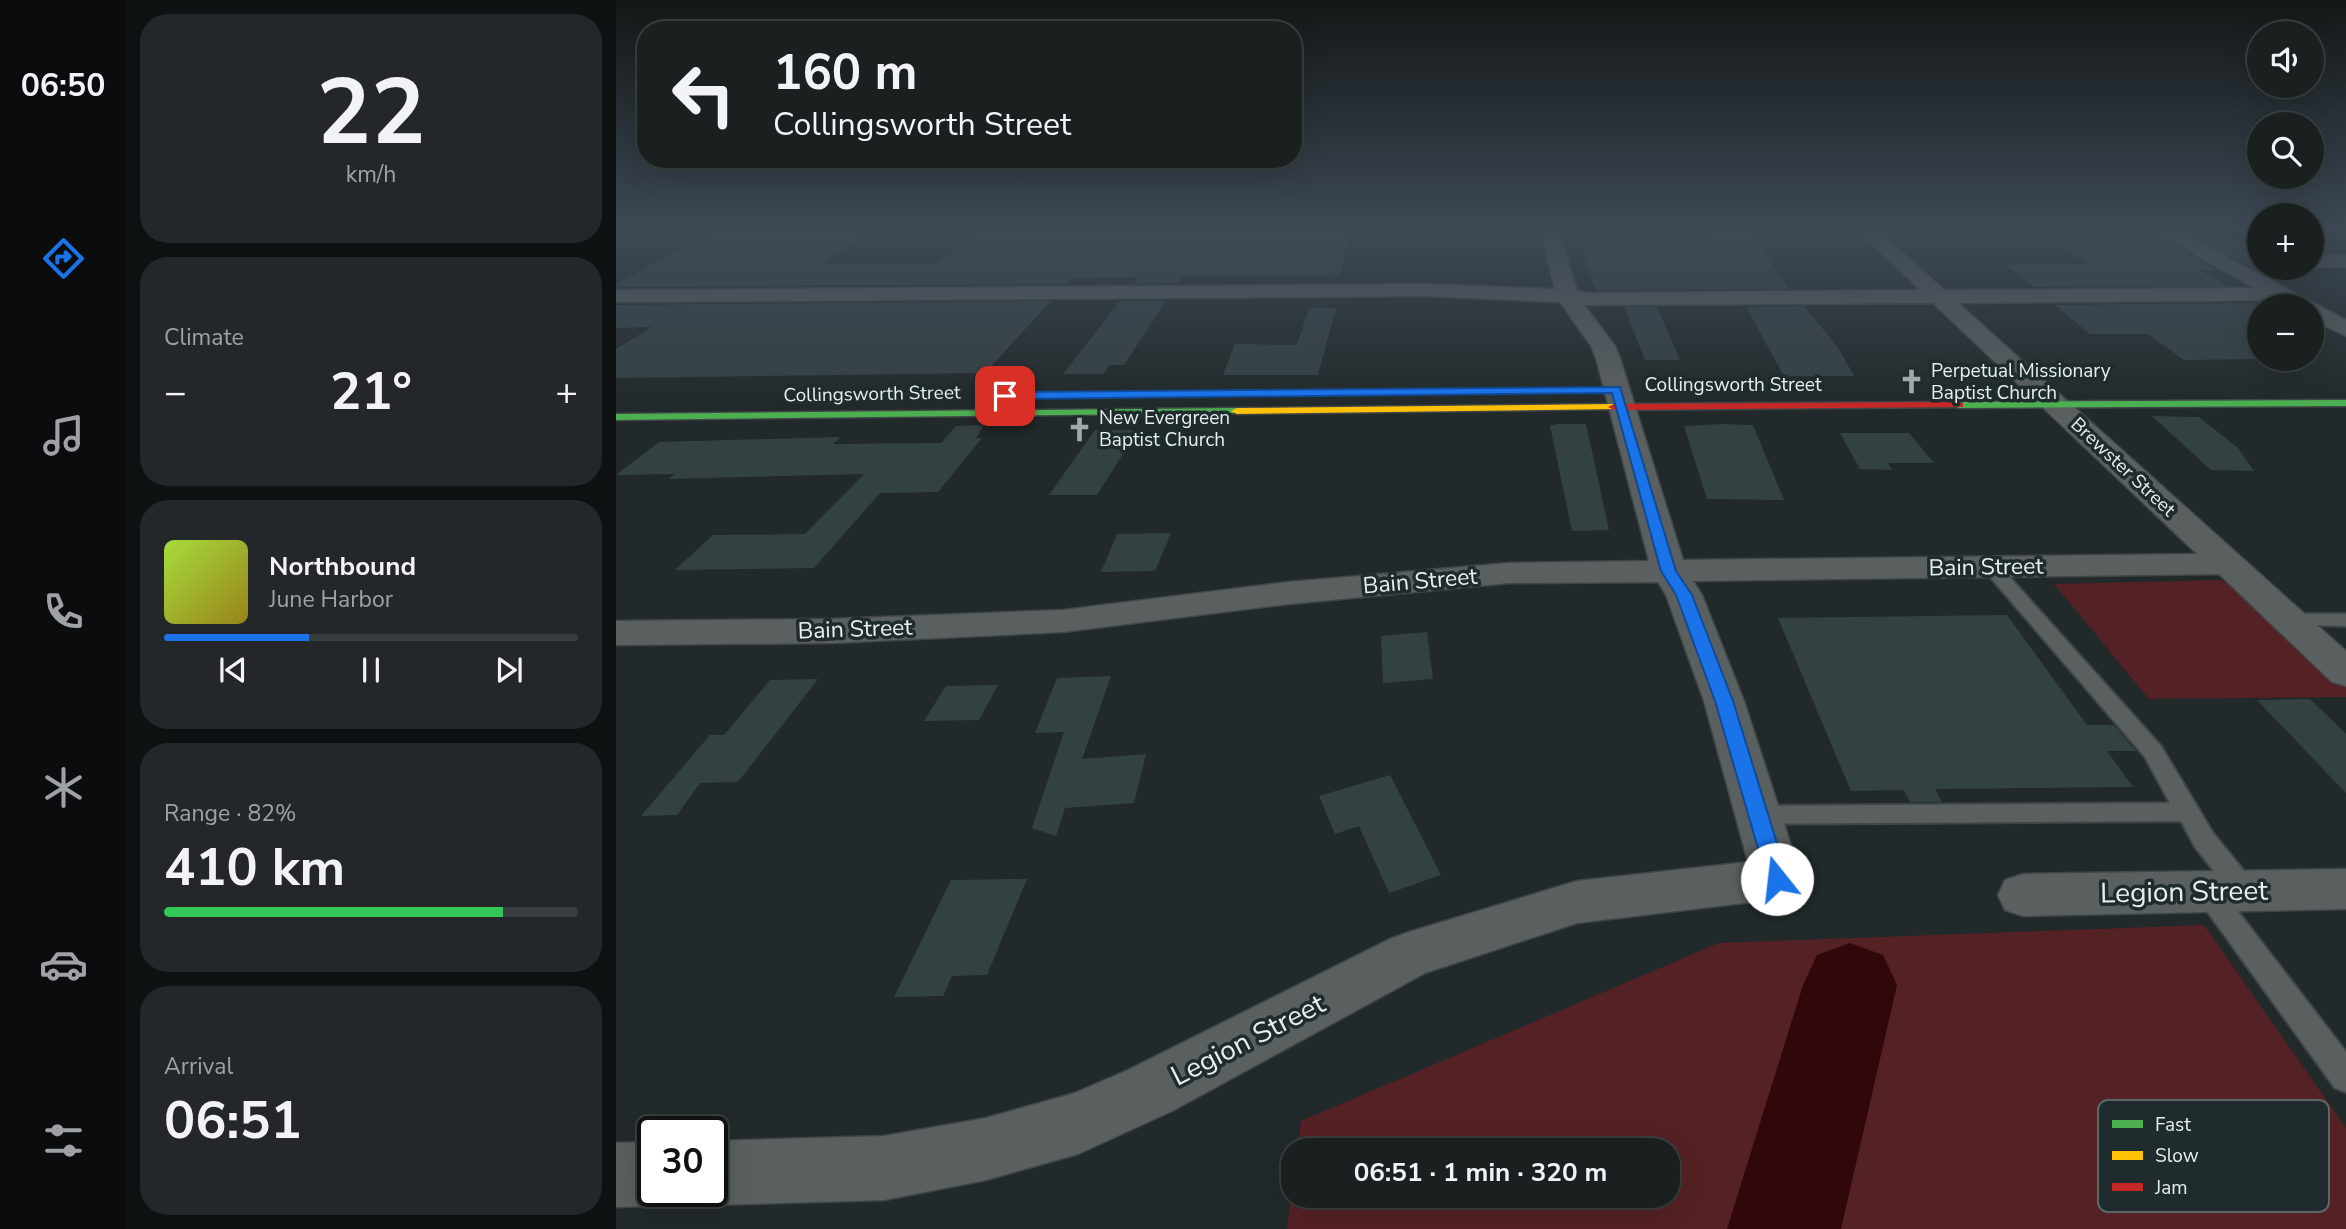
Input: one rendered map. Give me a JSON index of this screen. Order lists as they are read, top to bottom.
{
  "streets": {
    "main road": ["Collingsworth Street"],
    "street": ["Brewster Street", "Bain Street", "Legion Street"]
  },
  "crossings": [
    ["Collingsworth Street", "Brewster Street"],
    ["Brewster Street", "Bain Street"]
  ],
  "places": {
    "church": ["Perpetual Missionary Baptist Church", "New Evergreen Baptist Church"]
  },
  "legend": ["Fast", "Slow", "Jam"],
  "page": {
    "tabs": "06:50",
    "tile": [
      ["22", "km/h"],
      "Climate",
      ["Range · 82%", "410 km"],
      ["Arrival", "06:51"]
    ],
    "map_buttons": ["+", "−"],
    "turn": ["160 m", "Collingsworth Street"],
    "heat": ["−", "21°", "+"],
    "song": ["Northbound", "June Harbor"],
    "limit": "30",
    "trip": "06:51 · 1 min · 320 m"
  }
}
